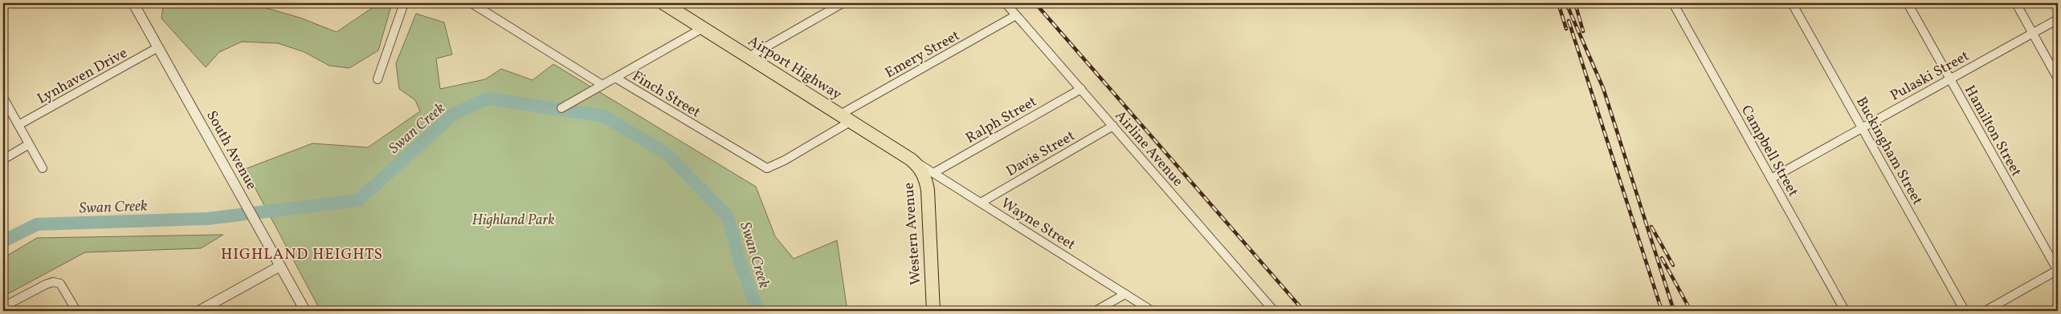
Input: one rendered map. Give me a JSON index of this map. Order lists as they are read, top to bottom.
{
  "streets": {
    "main road": ["Airport Highway", "Western Avenue"],
    "street": [
      "Emery Street",
      "Lynhaven Drive",
      "Pulaski Street",
      "Finch Street",
      "Ralph Street",
      "Hamilton Street",
      "Airline Avenue",
      "South Avenue",
      "Campbell Street",
      "Buckingham Street",
      "Davis Street",
      "Wayne Street"
    ]
  },
  "crossings": [
    ["Emery Street", "Airport Highway"],
    ["Emery Street", "Finch Street"],
    ["Emery Street", "Airline Avenue"],
    ["Airport Highway", "Wayne Street"],
    ["Airport Highway", "Western Avenue"],
    ["Lynhaven Drive", "South Avenue"],
    ["Pulaski Street", "Hamilton Street"],
    ["Pulaski Street", "Campbell Street"],
    ["Pulaski Street", "Buckingham Street"],
    ["Ralph Street", "Airline Avenue"],
    ["Ralph Street", "Wayne Street"],
    ["Airline Avenue", "Davis Street"],
    ["Davis Street", "Wayne Street"],
    ["Wayne Street", "Western Avenue"]
  ],
  "districts": ["HIGHLAND HEIGHTS"],
  "water": ["Swan Creek"],
  "parks": ["Highland Park"]
}
